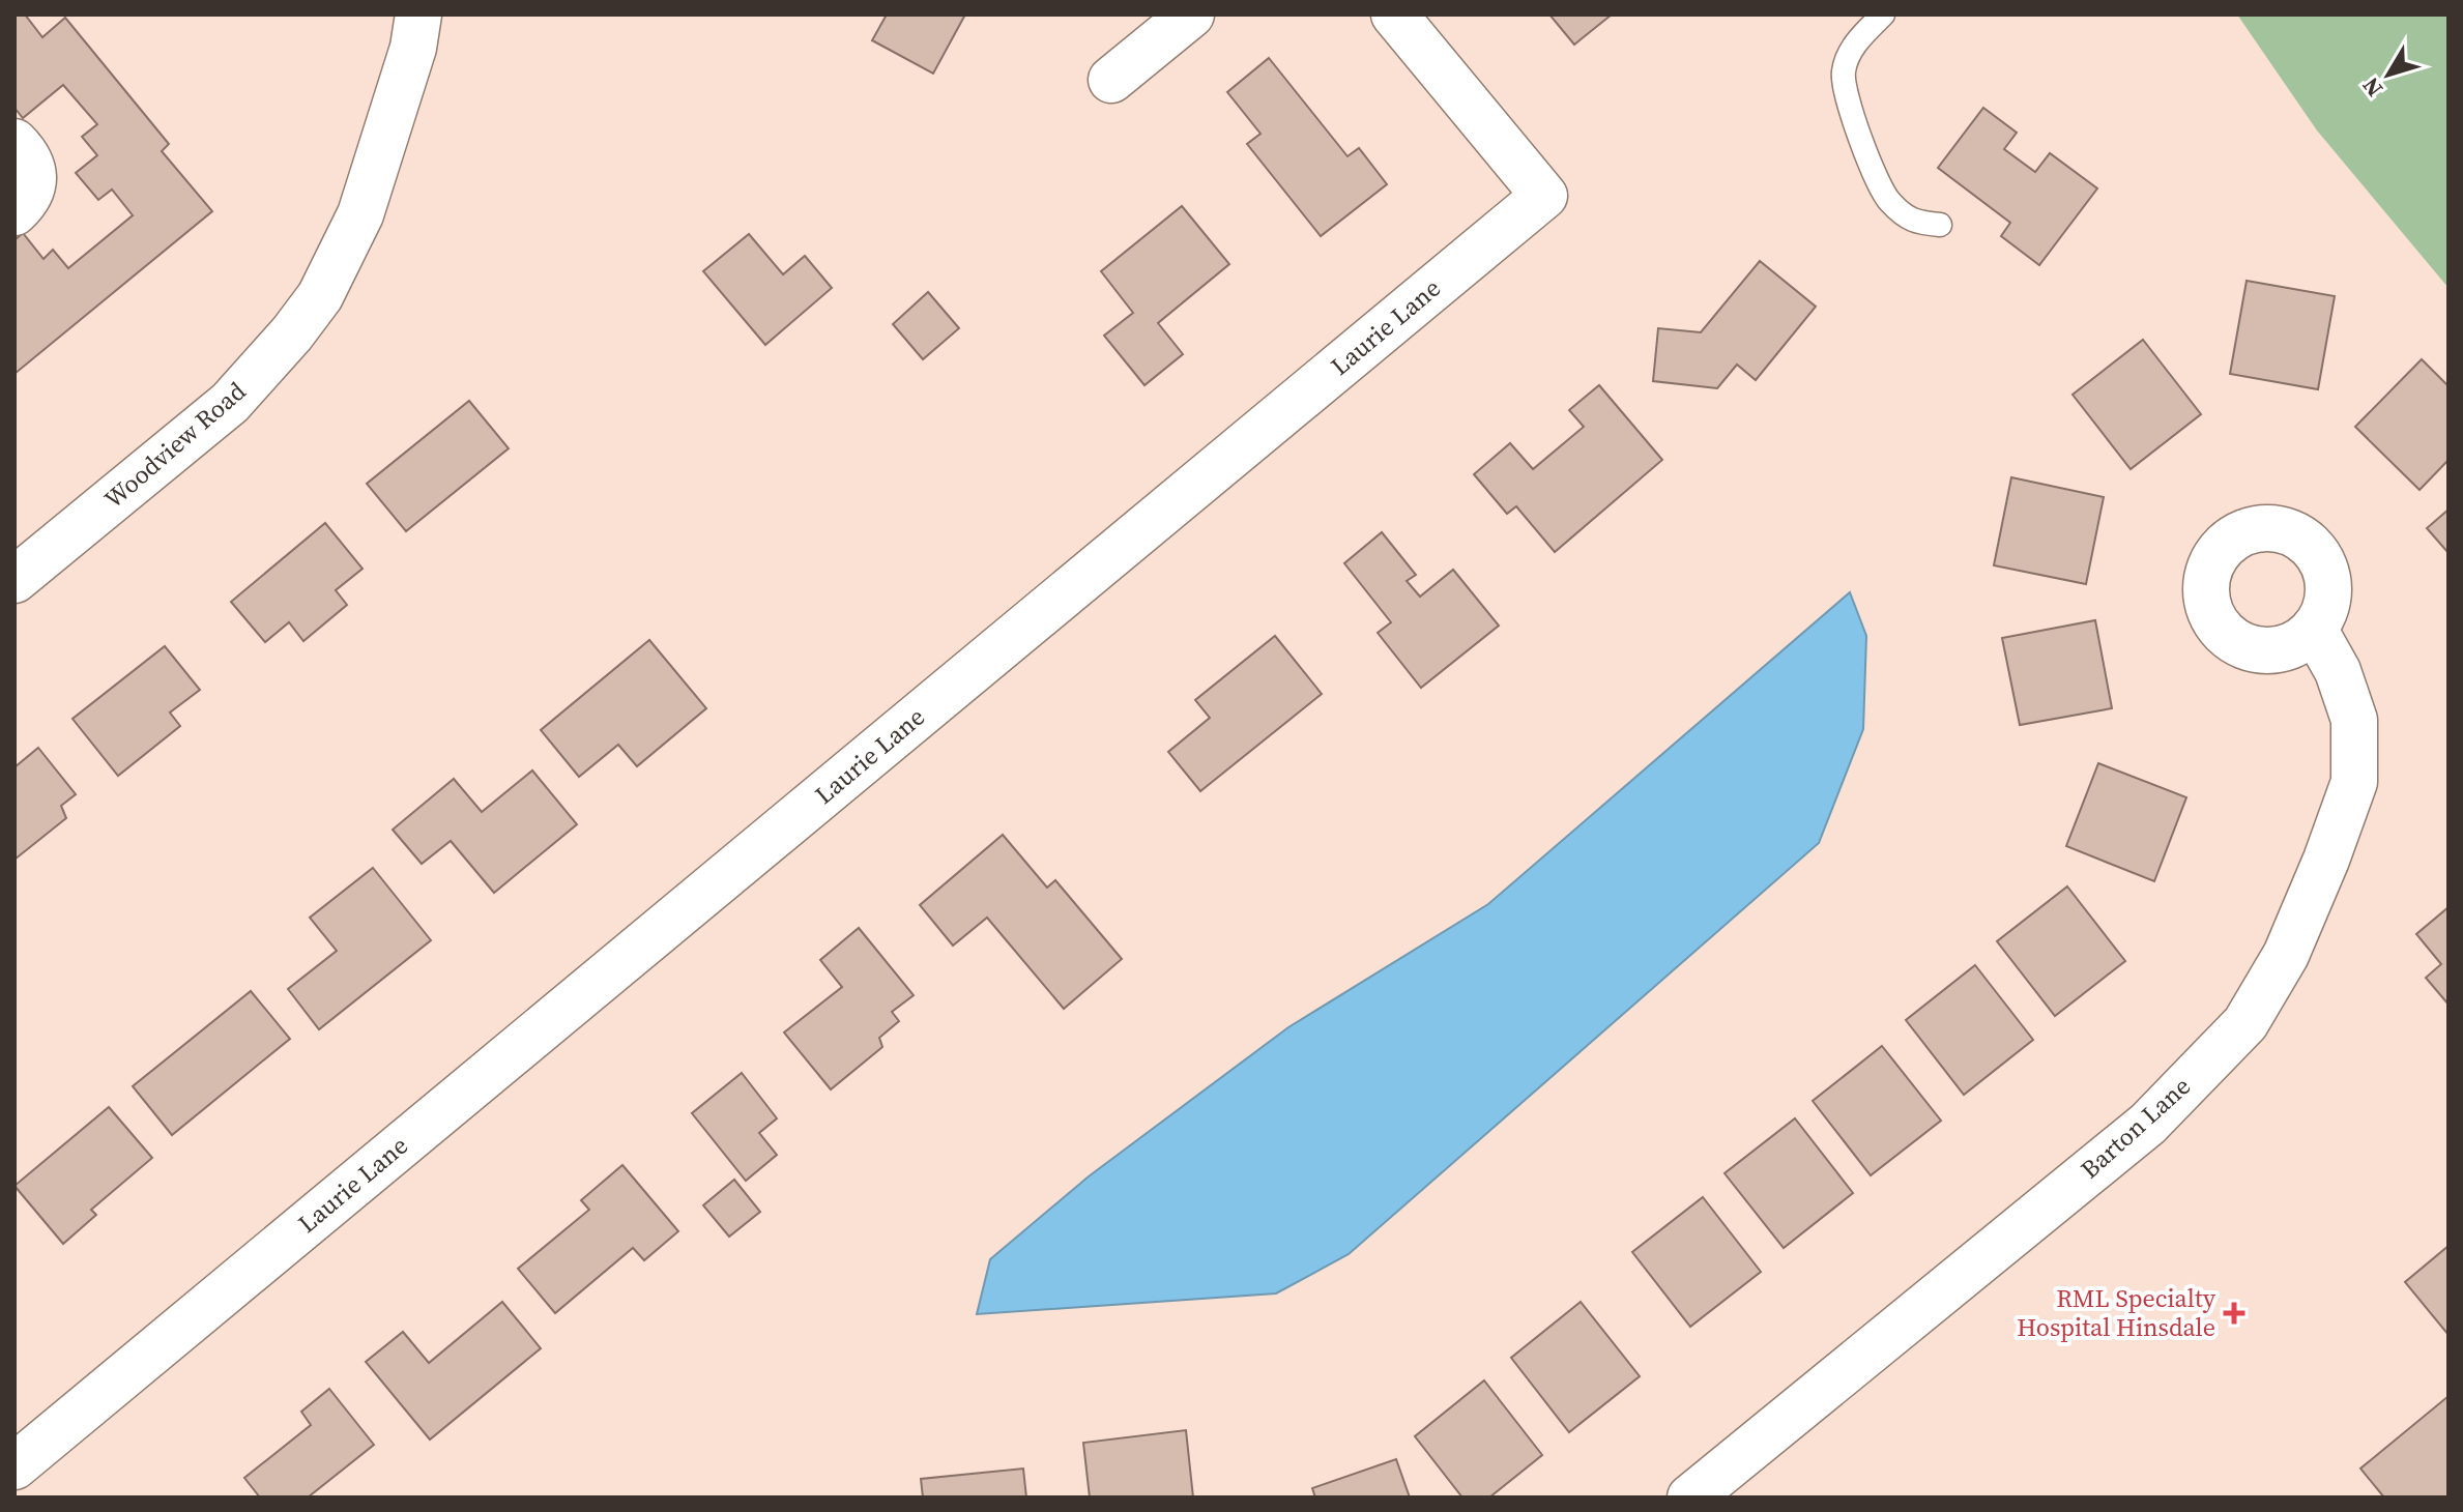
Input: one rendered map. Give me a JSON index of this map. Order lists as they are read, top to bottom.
{
  "streets": {
    "street": ["Laurie Lane", "Woodview Road", "Barton Lane"]
  },
  "places": {
    "health": ["RML Specialty Hospital Hinsdale"]
  },
  "north": "bottom left"
}
